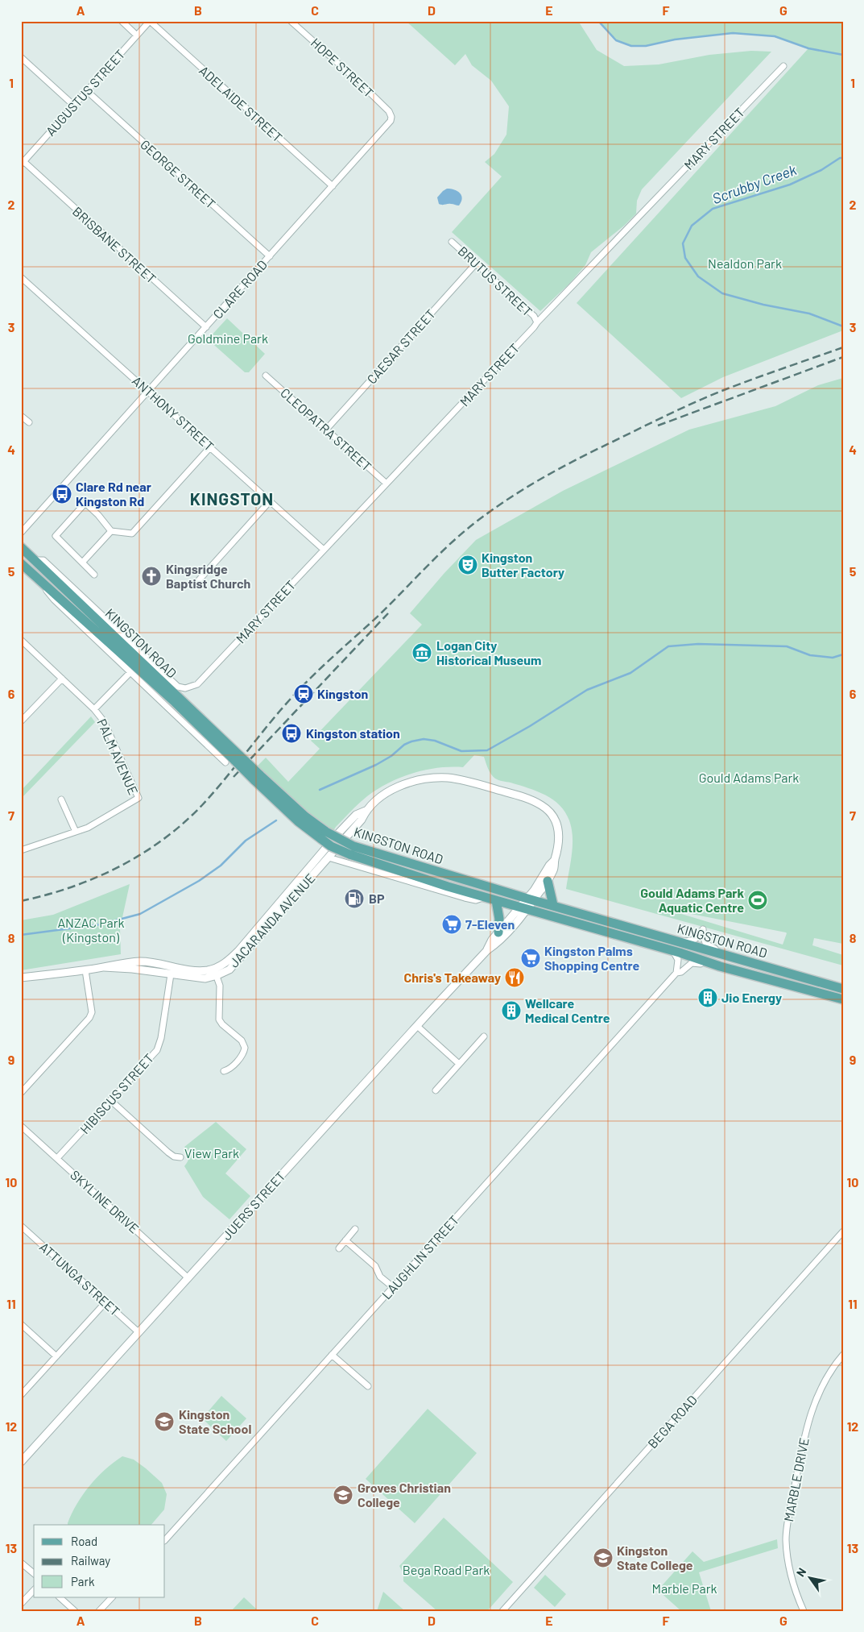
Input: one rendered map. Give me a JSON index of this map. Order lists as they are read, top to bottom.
{
  "streets": {
    "main road": ["KINGSTON ROAD"],
    "street": [
      "HOPE STREET",
      "AUGUSTUS STREET",
      "ADELAIDE STREET",
      "MARY STREET",
      "GEORGE STREET",
      "BRISBANE STREET",
      "BRUTUS STREET",
      "CLARE ROAD",
      "CAESAR STREET",
      "ANTHONY STREET",
      "CLEOPATRA STREET",
      "PALM AVENUE",
      "JACARANDA AVENUE",
      "HIBISCUS STREET",
      "SKYLINE DRIVE",
      "JUERS STREET",
      "LAUGHLIN STREET",
      "ATTUNGA STREET",
      "BEGA ROAD",
      "MARBLE DRIVE"
    ]
  },
  "crossings": [
    ["HOPE STREET", "CLARE ROAD"],
    ["AUGUSTUS STREET", "ADELAIDE STREET"],
    ["AUGUSTUS STREET", "GEORGE STREET"],
    ["AUGUSTUS STREET", "BRISBANE STREET"],
    ["ADELAIDE STREET", "CLARE ROAD"],
    ["MARY STREET", "BRUTUS STREET"],
    ["MARY STREET", "ANTHONY STREET"],
    ["MARY STREET", "CLEOPATRA STREET"],
    ["MARY STREET", "KINGSTON ROAD"],
    ["GEORGE STREET", "CLARE ROAD"],
    ["BRISBANE STREET", "CLARE ROAD"],
    ["BRUTUS STREET", "CAESAR STREET"],
    ["CLARE ROAD", "ANTHONY STREET"],
    ["CAESAR STREET", "CLEOPATRA STREET"],
    ["KINGSTON ROAD", "JACARANDA AVENUE"],
    ["KINGSTON ROAD", "JUERS STREET"],
    ["KINGSTON ROAD", "LAUGHLIN STREET"],
    ["JACARANDA AVENUE", "HIBISCUS STREET"],
    ["JACARANDA AVENUE", "JUERS STREET"],
    ["HIBISCUS STREET", "SKYLINE DRIVE"],
    ["SKYLINE DRIVE", "JUERS STREET"],
    ["JUERS STREET", "ATTUNGA STREET"]
  ],
  "districts": ["KINGSTON"],
  "water": ["Scrubby Creek"],
  "parks": [
    "Nealdon Park",
    "Goldmine Park",
    "Gould Adams Park",
    "ANZAC Park (Kingston)",
    "View Park",
    "Bega Road Park",
    "Marble Park"
  ],
  "places": {
    "bus stop": ["Clare Rd near Kingston Rd", "Kingston station"],
    "theatre": ["Kingston Butter Factory"],
    "church": ["Kingsridge Baptist Church"],
    "museum": ["Logan City Historical Museum"],
    "station": ["Kingston"],
    "fuel station": ["BP"],
    "sports": ["Gould Adams Park Aquatic Centre"],
    "supermarket": ["7-Eleven", "Kingston Palms Shopping Centre"],
    "restaurant": ["Chris's Takeaway"],
    "building": ["Jio Energy", "Wellcare Medical Centre"],
    "school or university": ["Kingston State School", "Groves Christian College", "Kingston State College"]
  },
  "legend": ["Road", "Railway", "Park"],
  "north": "top left",
  "grid": {
    "columns": [
      "A",
      "B",
      "C",
      "D",
      "E",
      "F",
      "G"
    ],
    "rows": [
      "1",
      "2",
      "3",
      "4",
      "5",
      "6",
      "7",
      "8",
      "9",
      "10",
      "11",
      "12",
      "13"
    ]
  }
}
